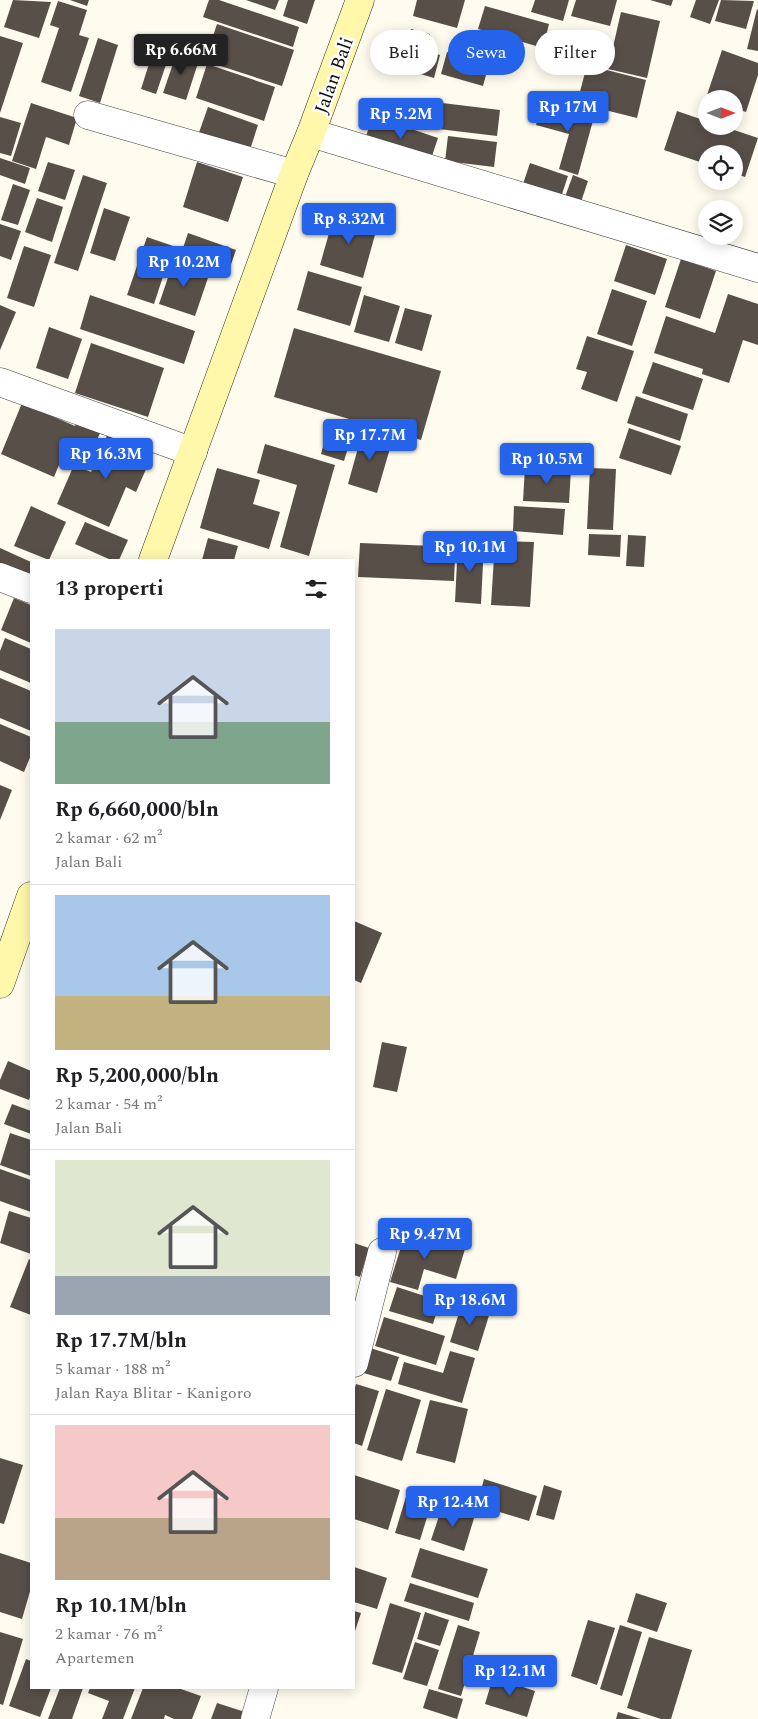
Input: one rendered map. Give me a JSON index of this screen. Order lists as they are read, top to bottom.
{
  "streets": {
    "main road": ["Jalan Bali"]
  },
  "north": "right",
  "page": {
    "chip": ["Beli", "Sewa", "Filter"],
    "price": [
      "Rp 6.66M",
      "Rp 17M",
      "Rp 5.2M",
      "Rp 8.32M",
      "Rp 10.2M",
      "Rp 17.7M",
      "Rp 16.3M",
      "Rp 10.5M",
      "Rp 10.1M",
      "Rp 9.47M",
      "Rp 18.6M",
      "Rp 12.4M",
      "Rp 12.1M"
    ],
    "heading": "13 properti",
    "list": [
      {
        "name": "Rp 6,660,000/bln",
        "note": "2 kamar · 62 m² · Jalan Bali"
      },
      {
        "name": "Rp 5,200,000/bln",
        "note": "2 kamar · 54 m² · Jalan Bali"
      },
      {
        "name": "Rp 17.7M/bln",
        "note": "5 kamar · 188 m² · Jalan Raya Blitar - Kanigoro"
      },
      {
        "name": "Rp 10.1M/bln",
        "note": "2 kamar · 76 m² · Apartemen"
      }
    ]
  }
}
